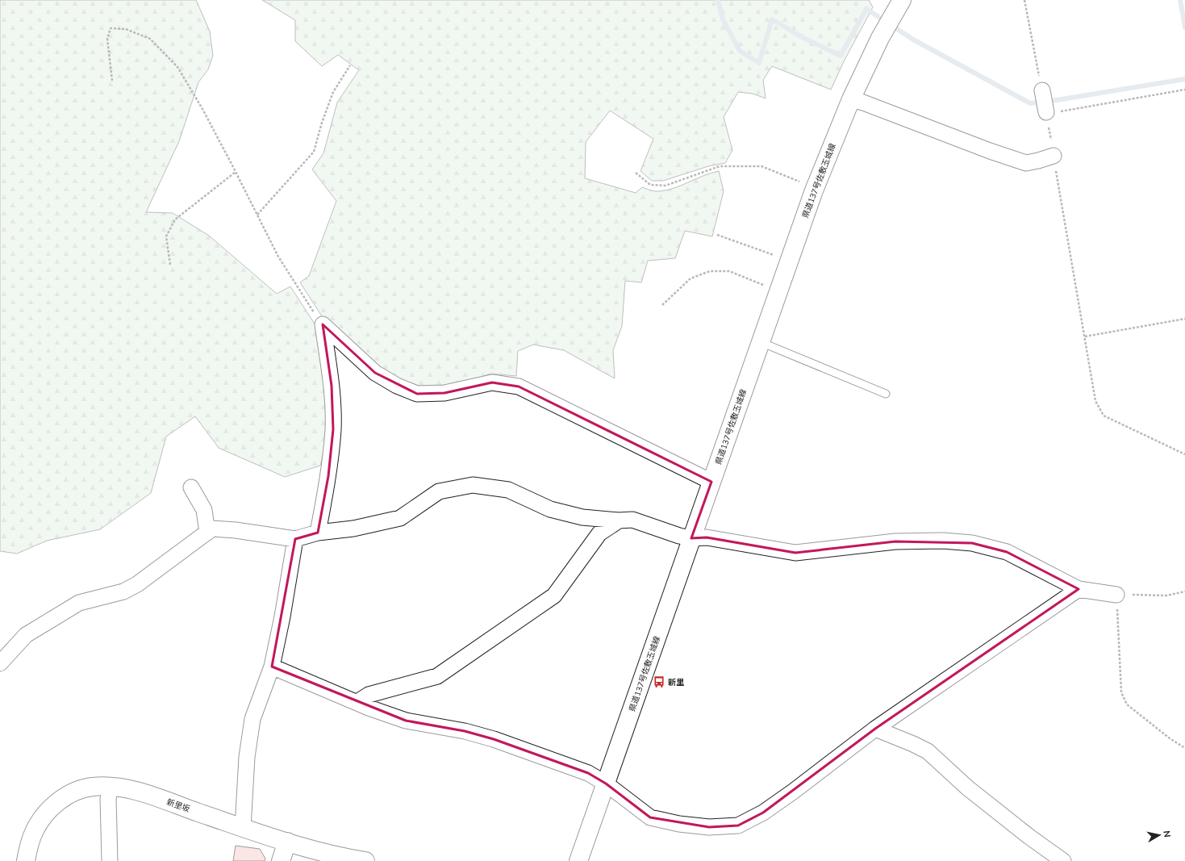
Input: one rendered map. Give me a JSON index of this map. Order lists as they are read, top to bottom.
{
  "streets": {
    "main road": ["県道137号佐敷玉城線", "新里坂"]
  },
  "places": {
    "bus stop": ["新里"]
  },
  "north": "right"
}
